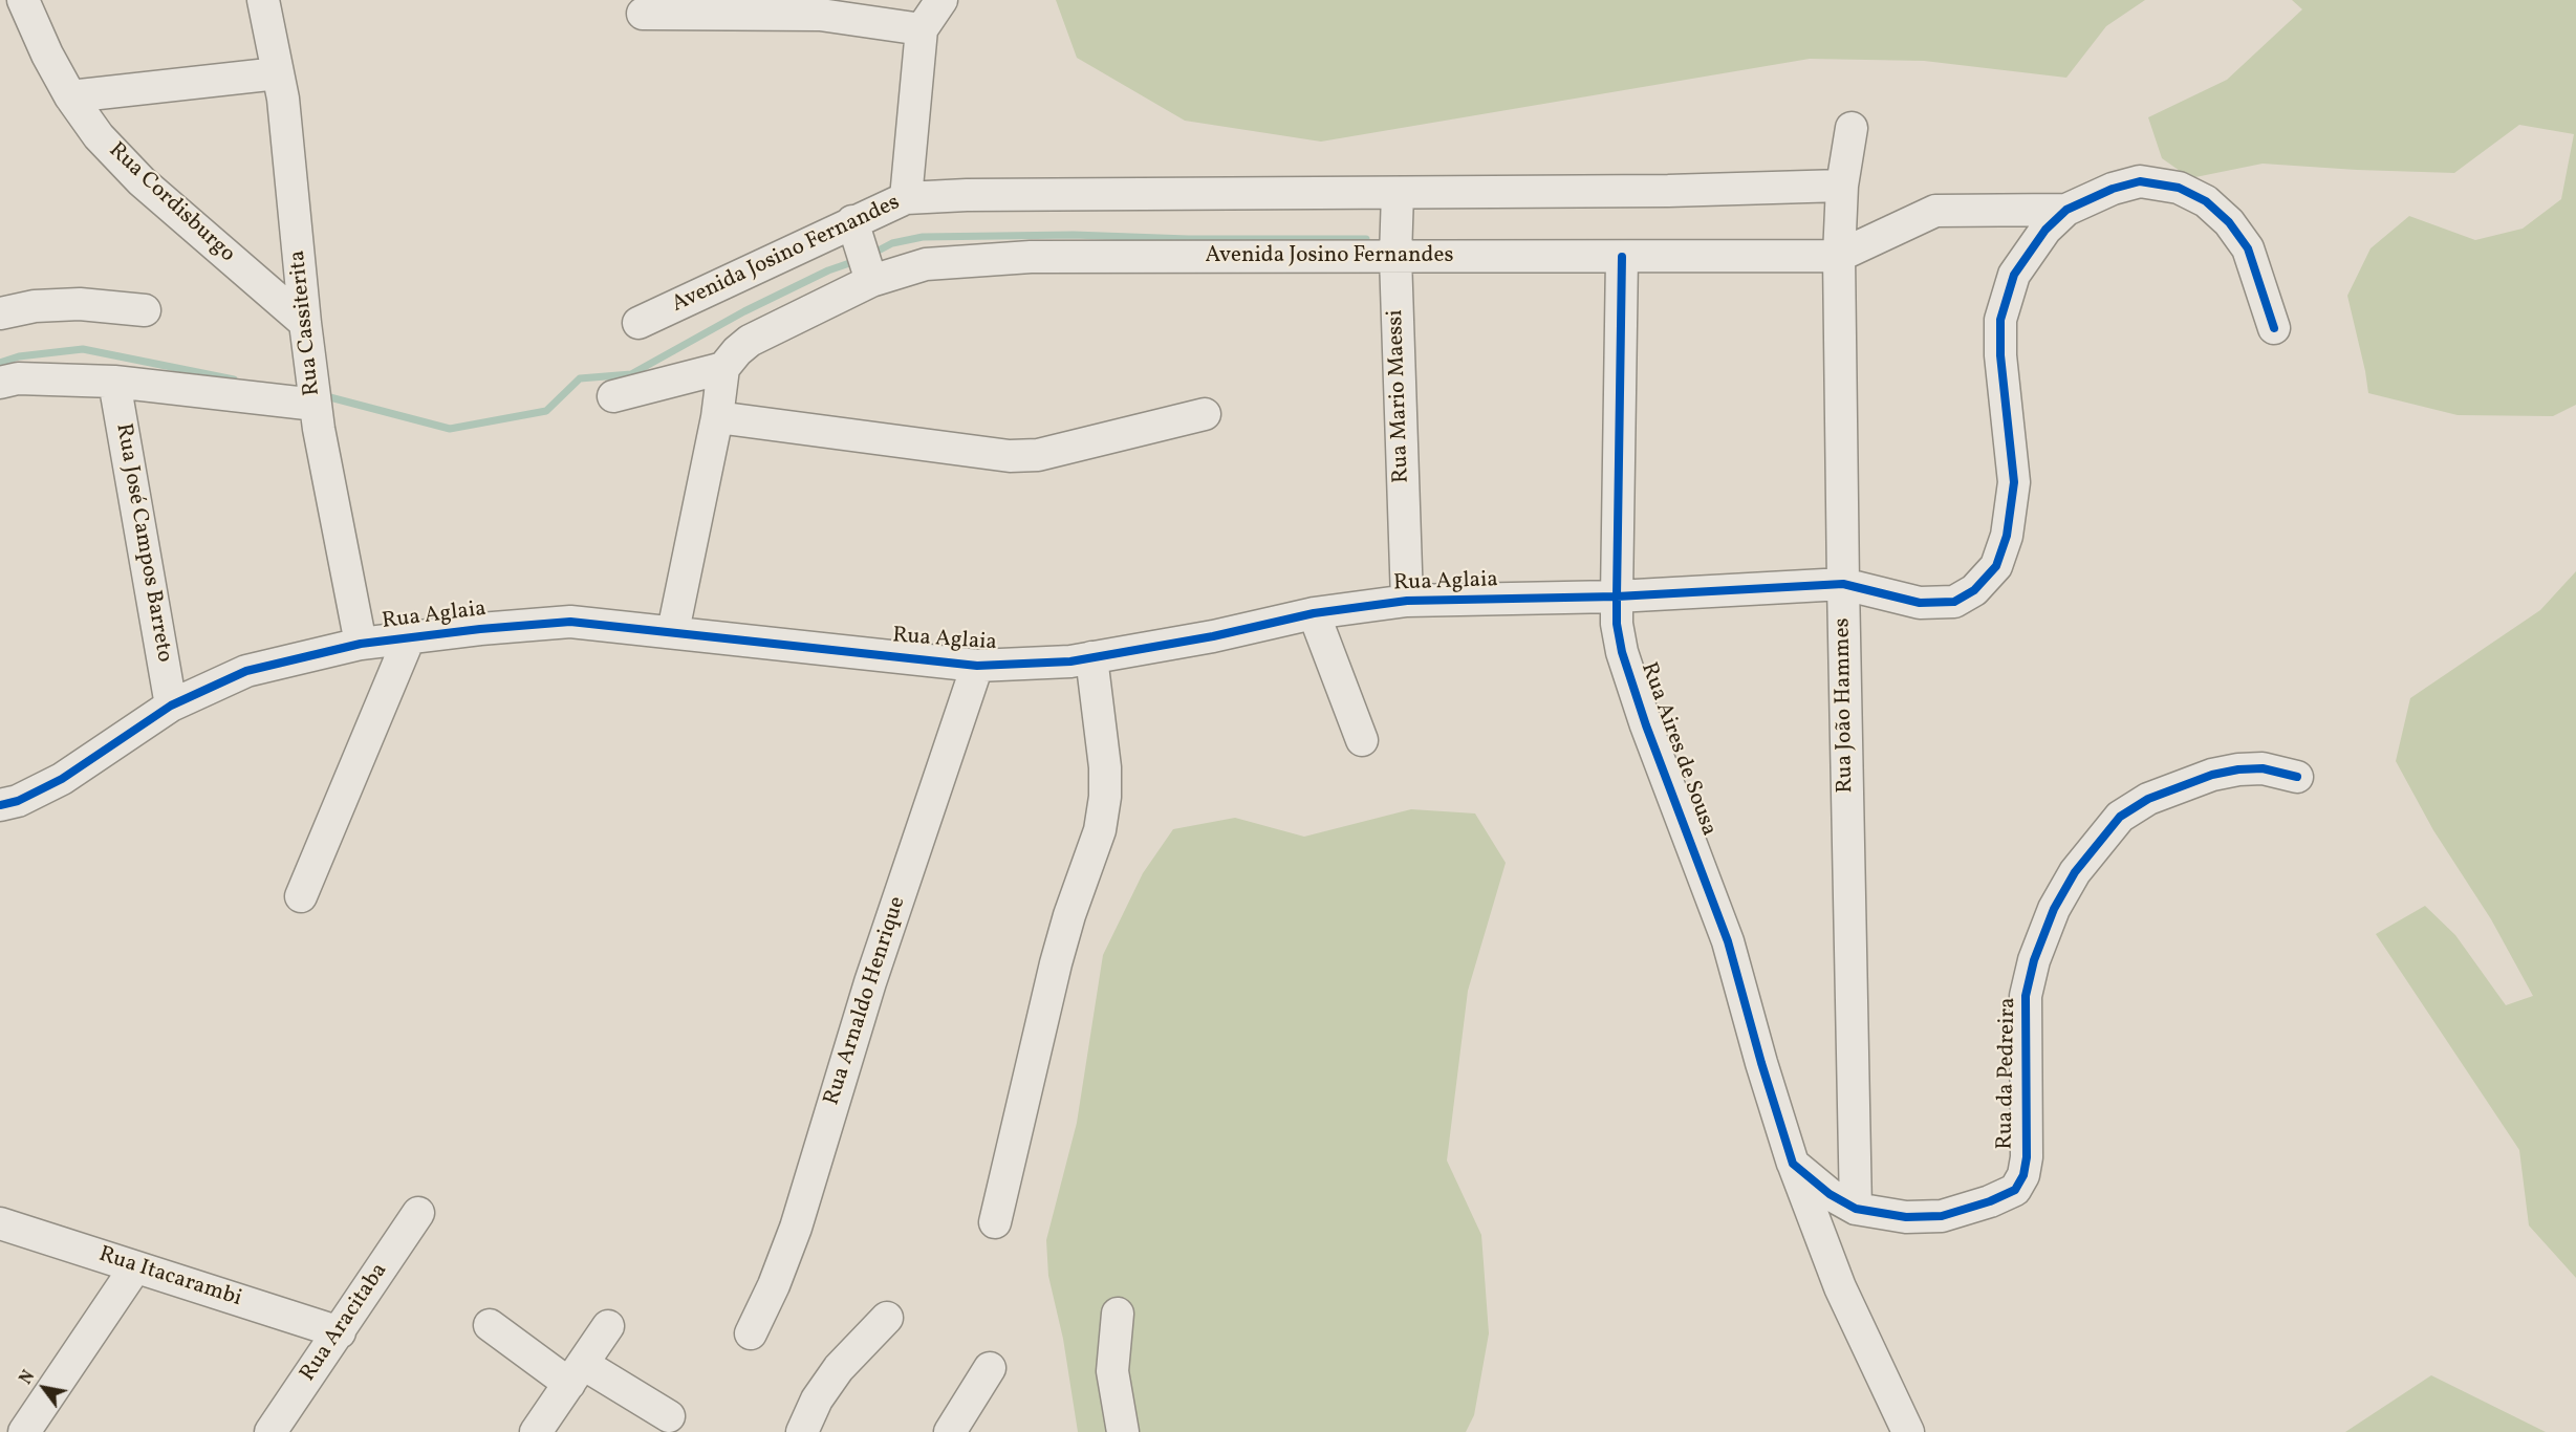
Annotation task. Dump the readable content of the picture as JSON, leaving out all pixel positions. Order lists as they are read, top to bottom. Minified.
{"streets":{"street":["Rua Cordisburgo","Avenida Josino Fernandes","Rua Cassiterita","Rua Mario Maessi","Rua José Campos Barreto","Rua Aglaia","Rua João Hammes","Rua Aires de Sousa","Rua Arnaldo Henrique","Rua da Pedreira","Rua Itacarambi","Rua Aracitaba"]},"crossings":[["Rua Cordisburgo","Rua Cassiterita"],["Avenida Josino Fernandes","Rua Mario Maessi"],["Avenida Josino Fernandes","Rua Aglaia"],["Avenida Josino Fernandes","Rua João Hammes"],["Avenida Josino Fernandes","Rua Aires de Sousa"],["Rua Cassiterita","Rua Aglaia"],["Rua Mario Maessi","Rua Aglaia"],["Rua José Campos Barreto","Rua Aglaia"],["Rua Aglaia","Rua João Hammes"],["Rua Aglaia","Rua Aires de Sousa"],["Rua Aglaia","Rua Arnaldo Henrique"],["Rua João Hammes","Rua da Pedreira"],["Rua Itacarambi","Rua Aracitaba"]],"north":"top left"}
